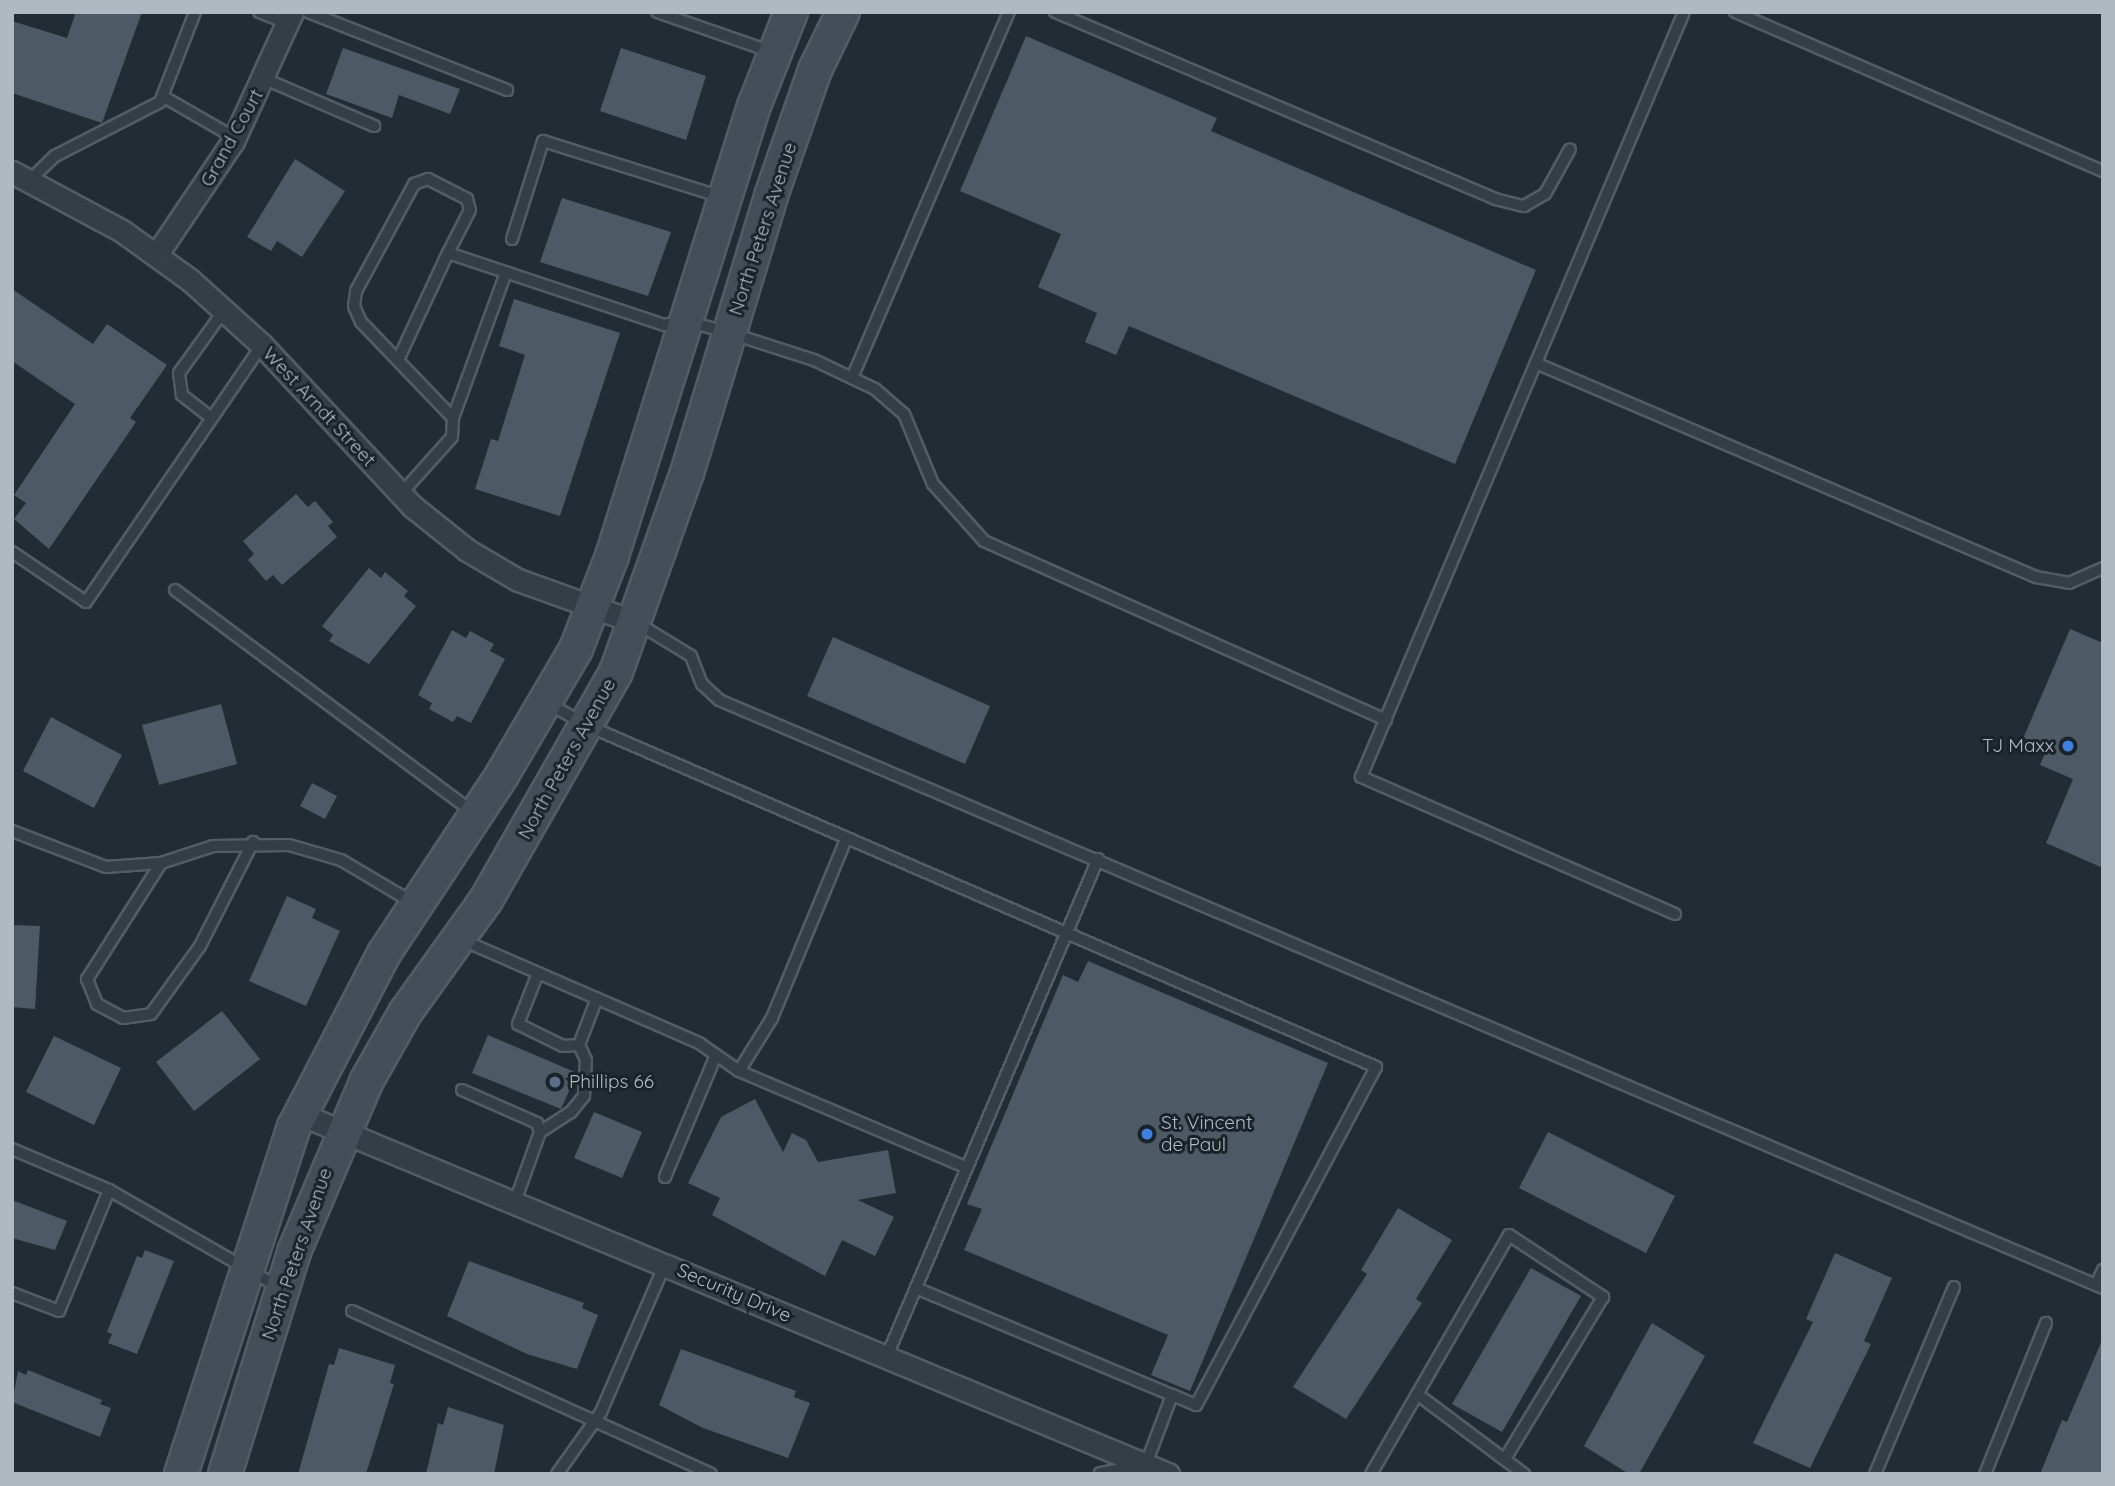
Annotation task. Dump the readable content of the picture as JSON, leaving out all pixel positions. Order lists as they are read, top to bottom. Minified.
{"streets":{"main road":["North Peters Avenue"],"street":["Grand Court","West Arndt Street","Security Drive"]},"crossings":[["Grand Court","West Arndt Street"],["North Peters Avenue","West Arndt Street"],["North Peters Avenue","Security Drive"]],"places":["TJ Maxx","Phillips 66","St. Vincent de Paul"]}
